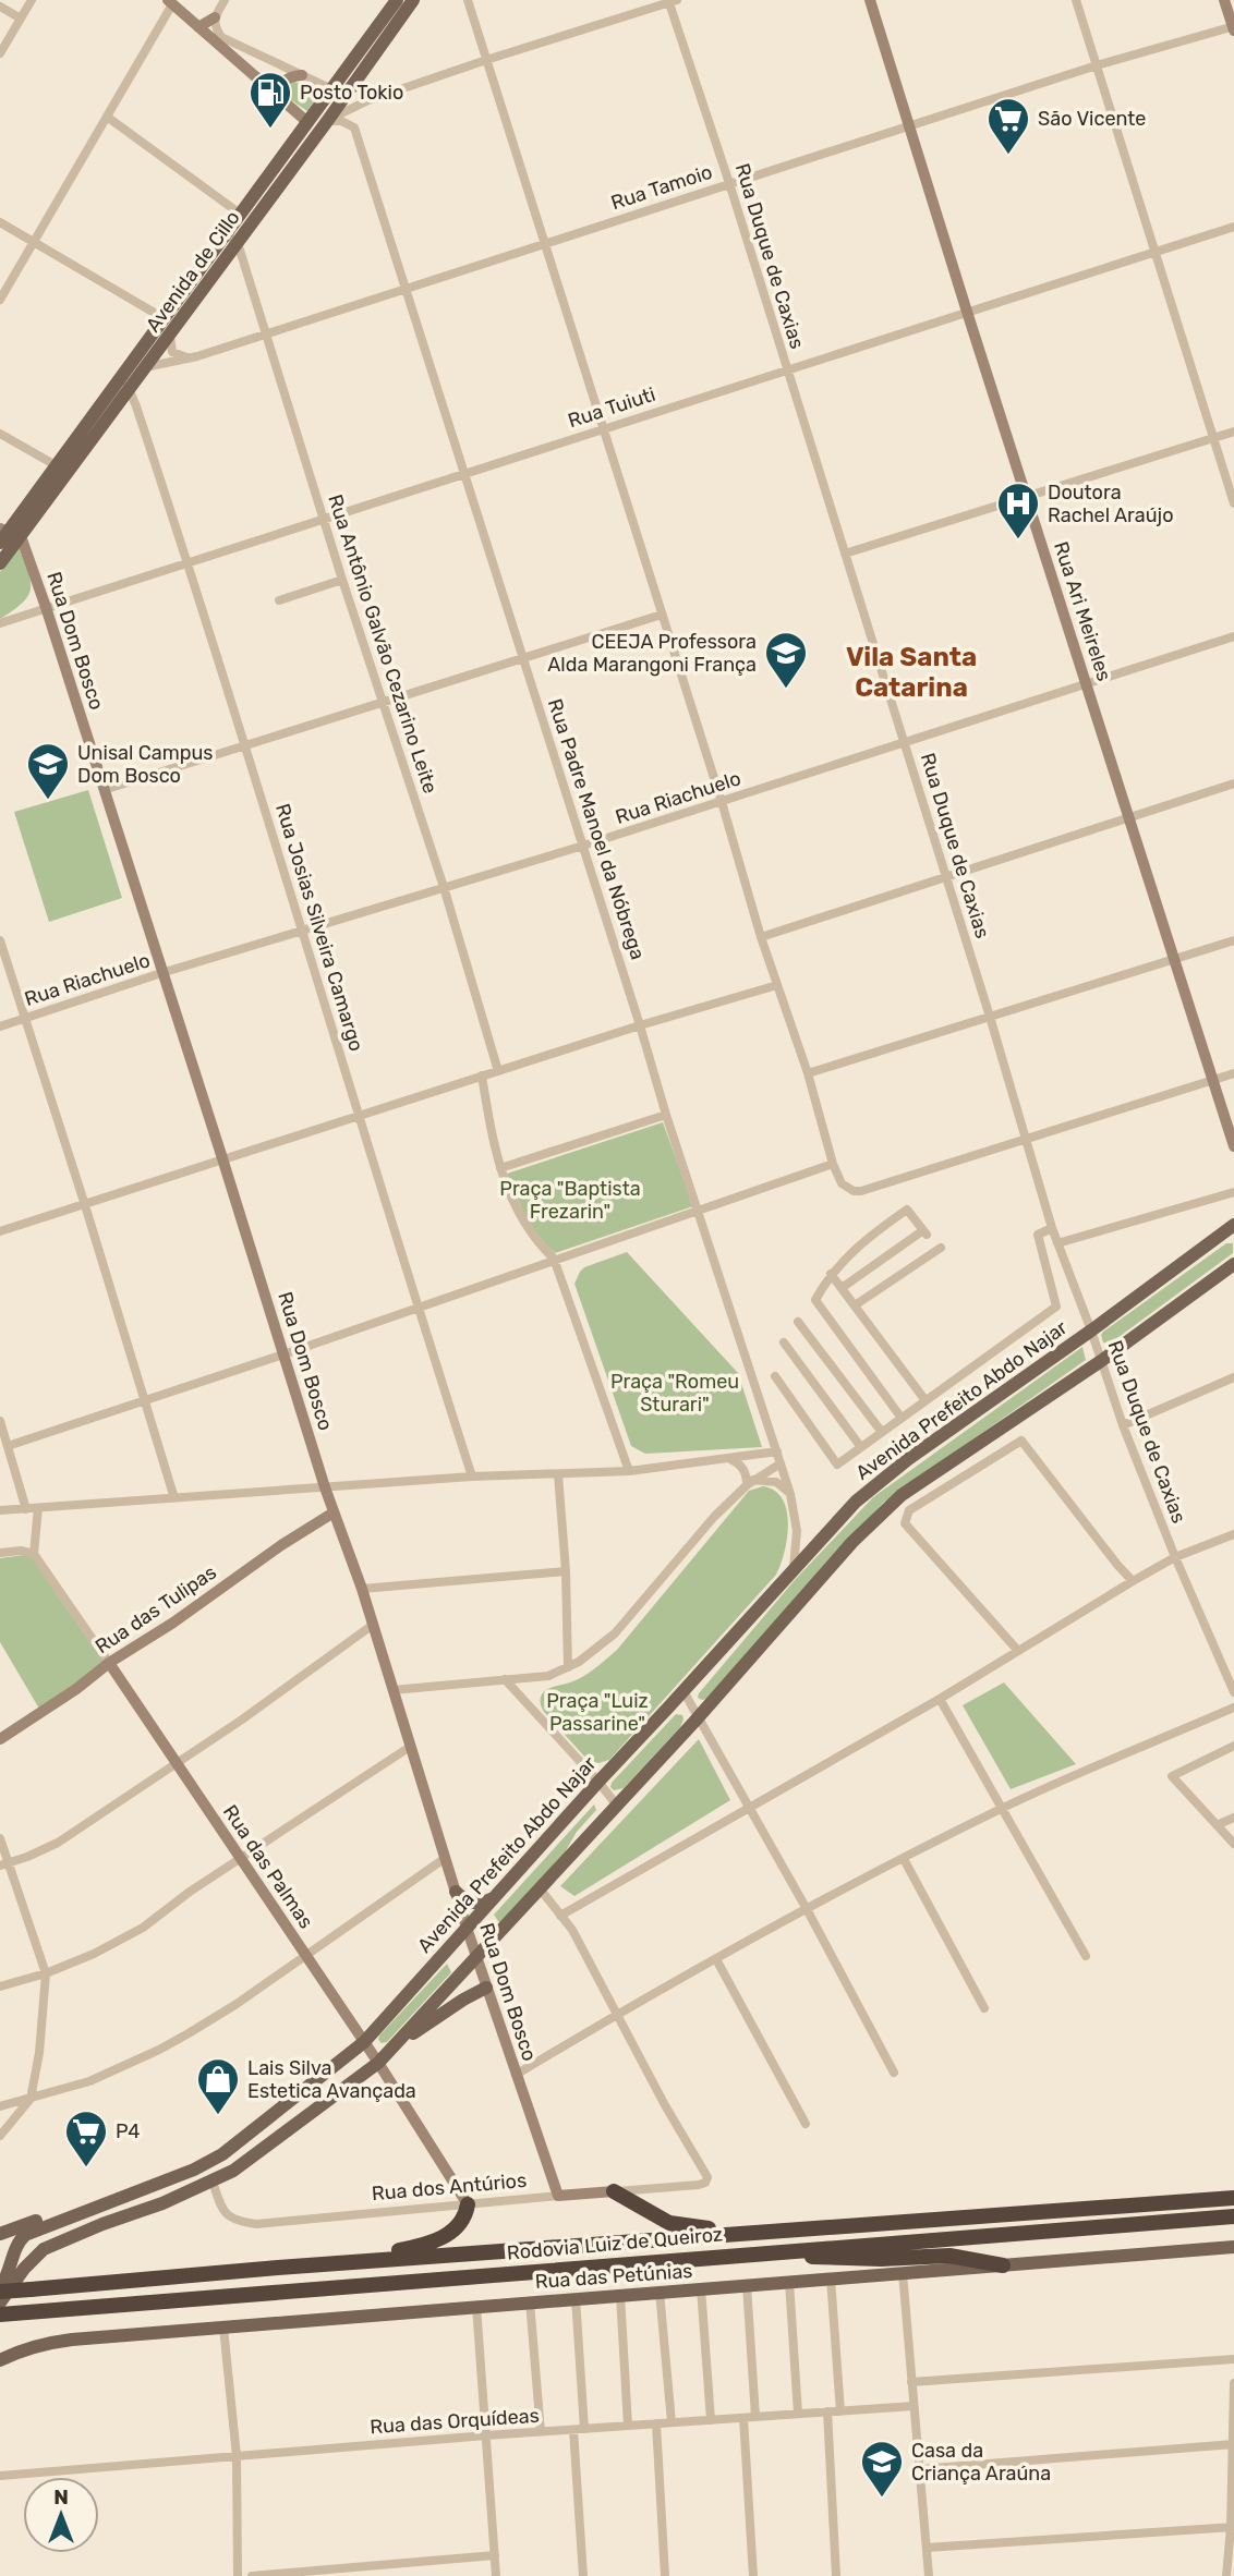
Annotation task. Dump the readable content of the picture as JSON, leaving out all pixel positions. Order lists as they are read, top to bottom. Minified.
{"streets":{"highway":["Rodovia Luiz de Queiroz"],"main road":["Avenida de Cillo","Rua Ari Meireles","Rua Dom Bosco","Avenida Prefeito Abdo Najar","Rua das Tulipas","Rua das Palmas","Rua dos Antúrios","Rua das Petúnias"],"street":["Rua Tamoio","Rua Duque de Caxias","Rua Tuiuti","Rua Antônio Galvão Cezarino Leite","Rua Riachuelo","Rua Padre Manoel da Nóbrega","Rua Josias Silveira Camargo","Rua das Orquídeas"]},"crossings":[["Rua Tamoio","Rua Duque de Caxias"],["Rua Tamoio","Avenida de Cillo"],["Rua Tamoio","Rua Ari Meireles"],["Rua Tamoio","Rua Antônio Galvão Cezarino Leite"],["Rua Tamoio","Rua Padre Manoel da Nóbrega"],["Rua Tamoio","Rua Josias Silveira Camargo"],["Rua Duque de Caxias","Rua Tuiuti"],["Rua Duque de Caxias","Rua Riachuelo"],["Rua Duque de Caxias","Avenida Prefeito Abdo Najar"],["Avenida de Cillo","Rua Dom Bosco"],["Avenida de Cillo","Rua Antônio Galvão Cezarino Leite"],["Avenida de Cillo","Rua Padre Manoel da Nóbrega"],["Avenida de Cillo","Rua Josias Silveira Camargo"],["Rua Tuiuti","Rua Ari Meireles"],["Rua Tuiuti","Rua Dom Bosco"],["Rua Tuiuti","Rua Antônio Galvão Cezarino Leite"],["Rua Tuiuti","Rua Padre Manoel da Nóbrega"],["Rua Tuiuti","Rua Josias Silveira Camargo"],["Rua Ari Meireles","Rua Riachuelo"],["Rua Dom Bosco","Rua Riachuelo"],["Rua Dom Bosco","Avenida Prefeito Abdo Najar"],["Rua Dom Bosco","Rua das Tulipas"],["Rua Dom Bosco","Rua dos Antúrios"],["Rua Antônio Galvão Cezarino Leite","Rua Riachuelo"],["Rua Riachuelo","Rua Padre Manoel da Nóbrega"],["Rua Riachuelo","Rua Josias Silveira Camargo"],["Rua Padre Manoel da Nóbrega","Avenida Prefeito Abdo Najar"],["Avenida Prefeito Abdo Najar","Rua das Palmas"],["Avenida Prefeito Abdo Najar","Rodovia Luiz de Queiroz"],["Rua das Tulipas","Rua das Palmas"],["Rua das Palmas","Rua dos Antúrios"]],"districts":["Vila Santa Catarina"],"parks":["Praça \"Baptista Frezarin\"","Praça \"Romeu Sturari\"","Praça \"Luiz Passarine\""],"places":{"fuel station":["Posto Tokio"],"supermarket":["São Vicente","P4"],"hospital":["Doutora Rachel Araújo"],"school or university":["CEEJA Professora Alda Marangoni França","Unisal Campus Dom Bosco","Casa da Criança Araúna"],"shop":["Lais Silva Estetica Avançada"]},"north":"top"}
